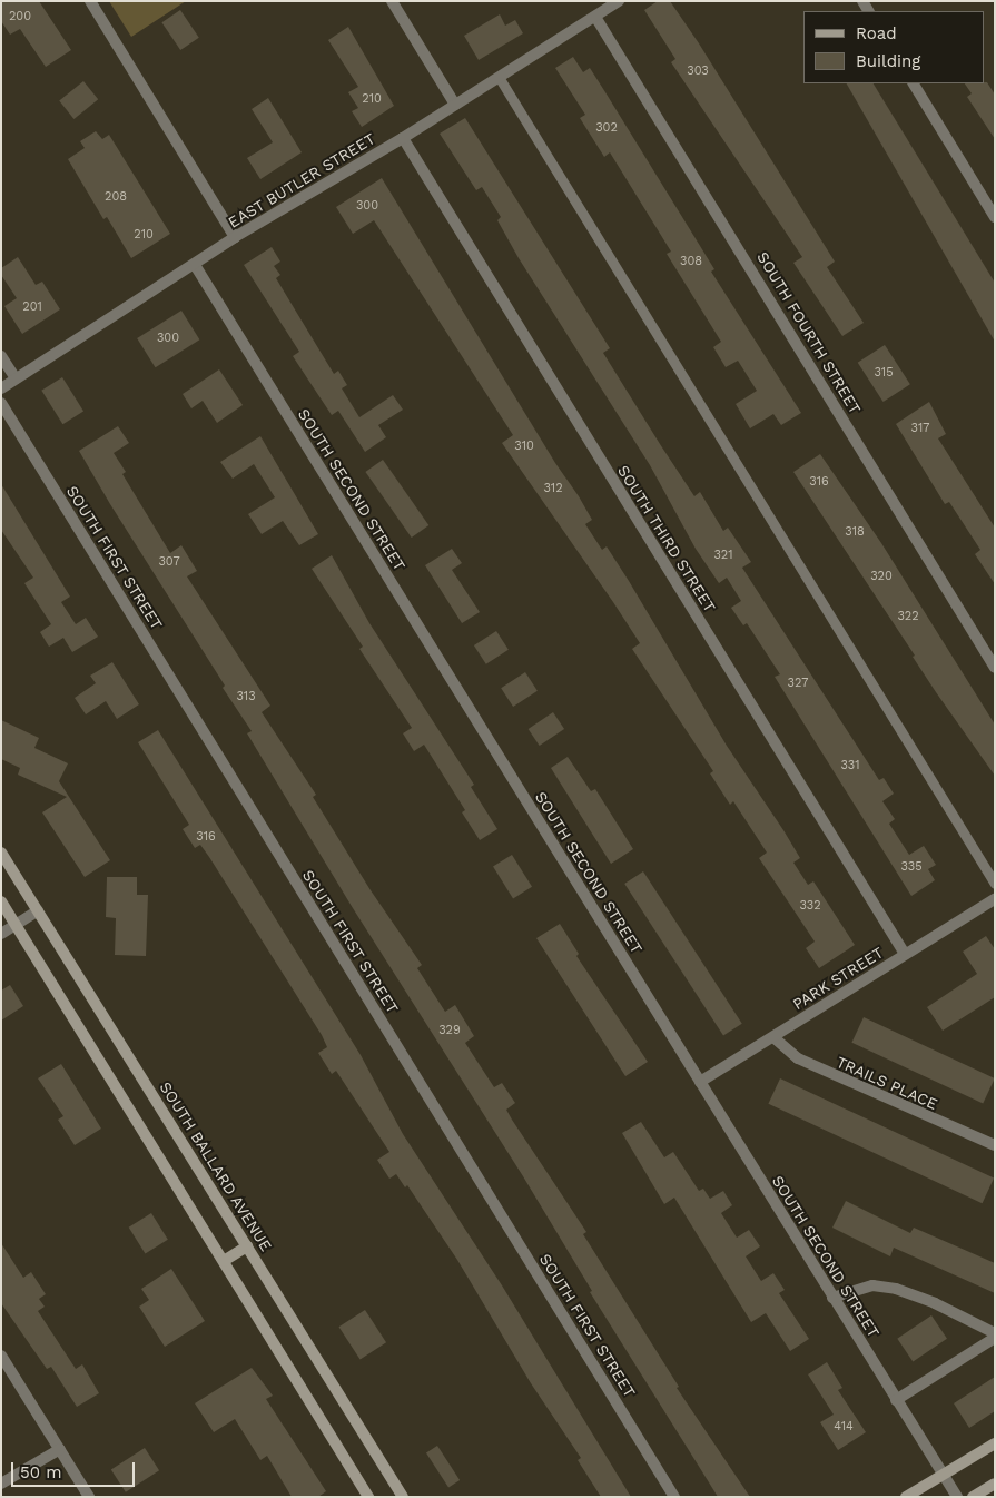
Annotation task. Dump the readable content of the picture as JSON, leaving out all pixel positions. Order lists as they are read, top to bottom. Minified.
{"streets":{"main road":["SOUTH BALLARD AVENUE"],"street":["EAST BUTLER STREET","SOUTH FOURTH STREET","SOUTH SECOND STREET","SOUTH THIRD STREET","SOUTH FIRST STREET","PARK STREET","TRAILS PLACE"]},"crossings":[["EAST BUTLER STREET","SOUTH FOURTH STREET"],["EAST BUTLER STREET","SOUTH SECOND STREET"],["EAST BUTLER STREET","SOUTH THIRD STREET"],["SOUTH SECOND STREET","PARK STREET"],["SOUTH THIRD STREET","PARK STREET"],["PARK STREET","TRAILS PLACE"]],"house_numbers":["200","303","210","302","208","300","210","308","201","300","315","317","310","316","312","318","321","307","320","322","327","313","331","316","335","332","329","414"],"legend":["Road","Building"],"scale_bar":"50 m"}
